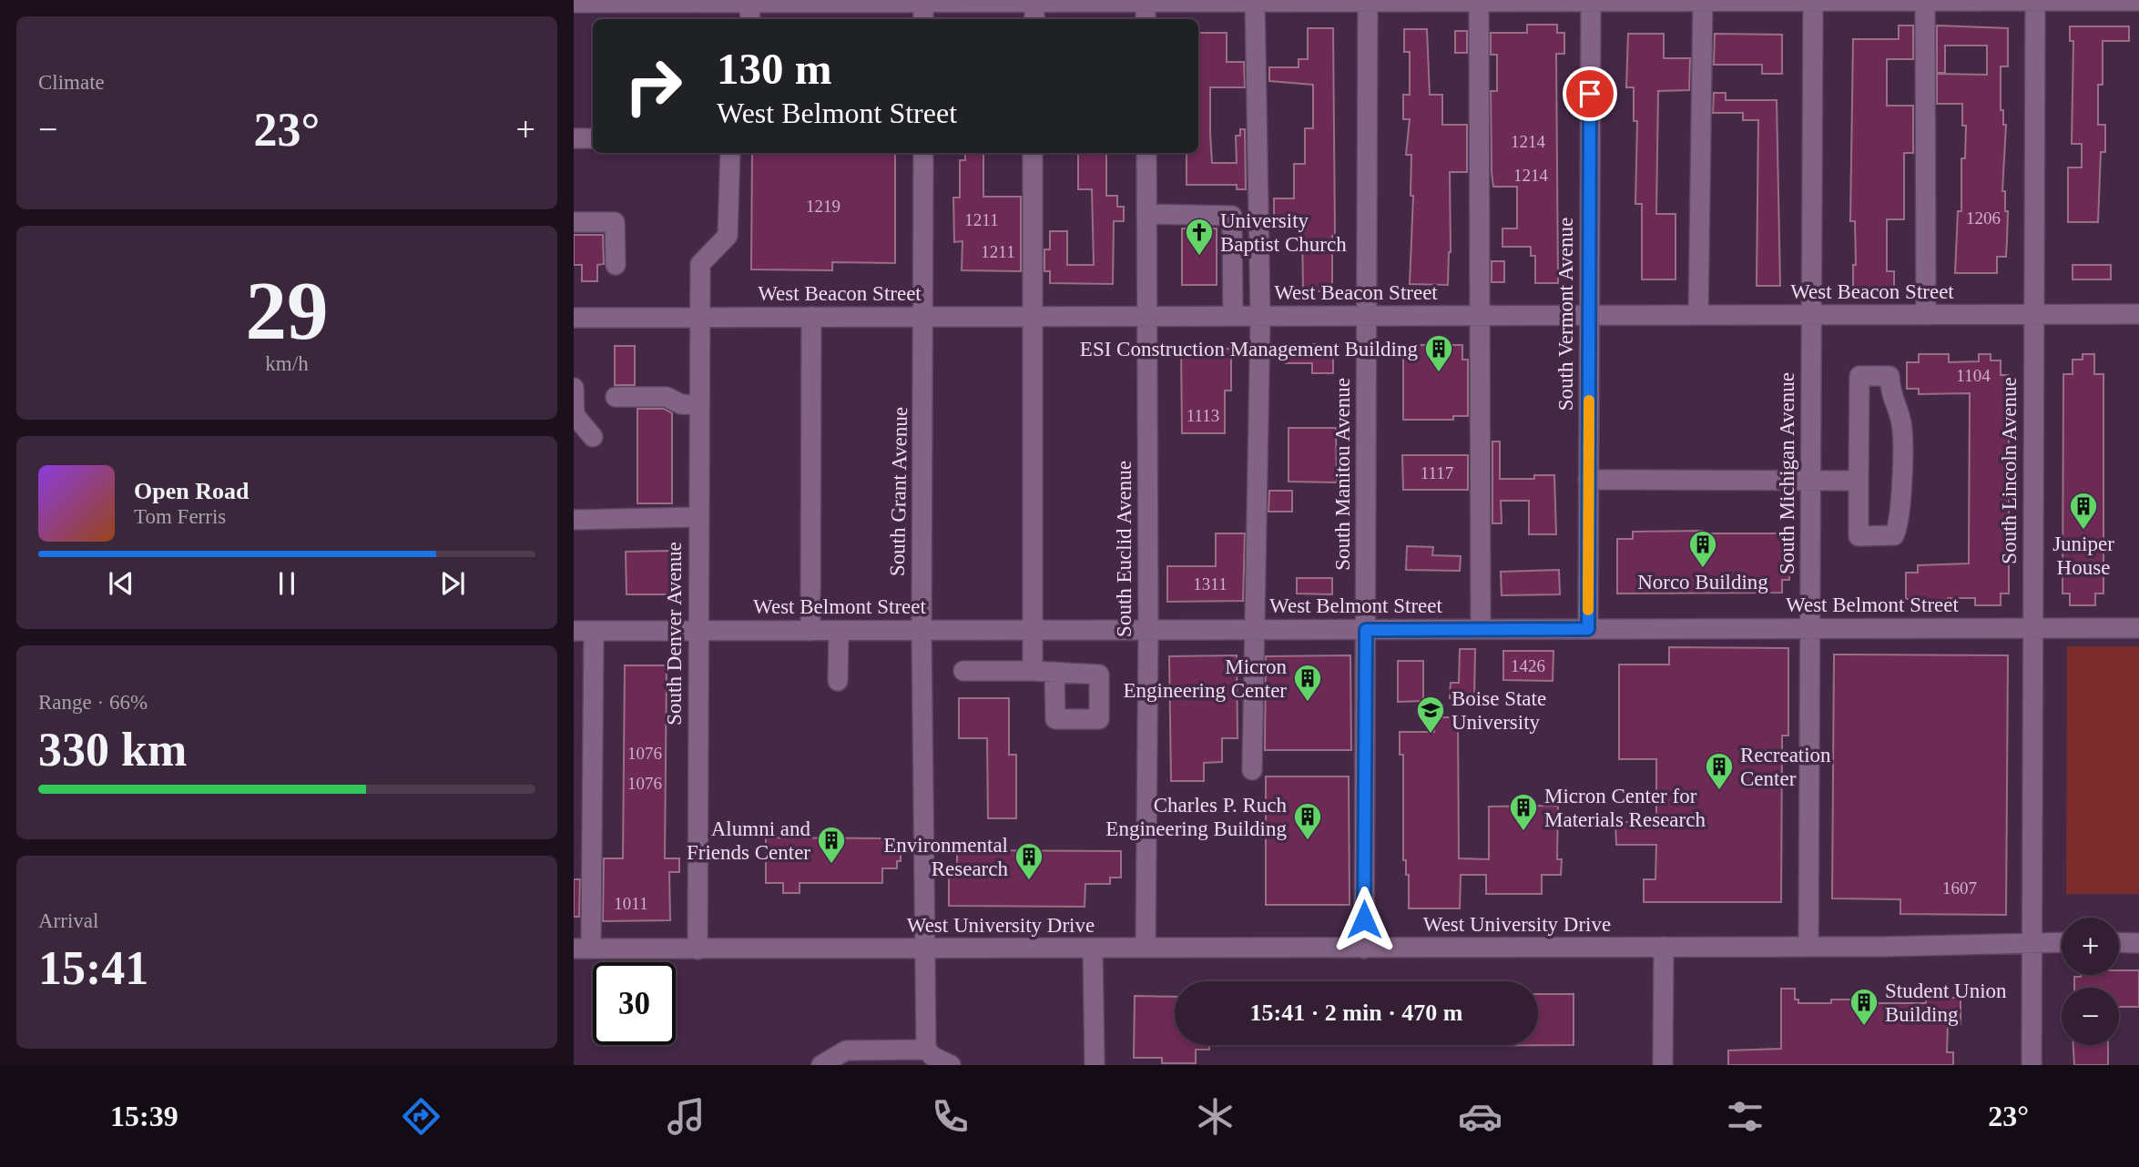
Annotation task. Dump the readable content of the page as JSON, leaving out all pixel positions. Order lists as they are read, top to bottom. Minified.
{"streets":{"street":["West Beacon Street","South Vermont Avenue","South Lincoln Avenue","South Michigan Avenue","South Manitou Avenue","South Grant Avenue","South Euclid Avenue","West Belmont Street","South Denver Avenue","West University Drive"]},"crossings":[["West Beacon Street","South Vermont Avenue"],["West Beacon Street","South Lincoln Avenue"],["West Beacon Street","South Michigan Avenue"],["West Beacon Street","South Manitou Avenue"],["West Beacon Street","South Grant Avenue"],["West Beacon Street","South Euclid Avenue"],["West Beacon Street","South Denver Avenue"],["South Vermont Avenue","West Belmont Street"],["South Lincoln Avenue","West Belmont Street"],["South Lincoln Avenue","West University Drive"],["South Michigan Avenue","West Belmont Street"],["South Michigan Avenue","West University Drive"],["South Manitou Avenue","West Belmont Street"],["South Manitou Avenue","West University Drive"],["South Grant Avenue","West Belmont Street"],["South Grant Avenue","West University Drive"],["South Euclid Avenue","West Belmont Street"],["South Euclid Avenue","West University Drive"],["West Belmont Street","South Denver Avenue"],["South Denver Avenue","West University Drive"]],"places":{"church":["University Baptist Church"],"building":["ESI Construction Management Building","Juniper House","Norco Building","Micron Engineering Center","Recreation Center","Micron Center for Materials Research","Charles P. Ruch Engineering Building","Alumni and Friends Center","Environmental Research","Student Union Building"],"school or university":["Boise State University"]},"house_numbers":["1214","1214","1219","1206","1211","1211","1104","1113","1117","1311","1426","1076","1076","1607","1011"],"page":{"tile":["Climate",["29","km/h"],["Range · 66%","330 km"],["Arrival","15:41"]],"turn":["130 m","West Belmont Street"],"heat":["−","23°","+"],"song":["Open Road","Tom Ferris"],"map_buttons":["+","−"],"limit":"30","trip":"15:41 · 2 min · 470 m","tabs":["15:39","23°"]}}
